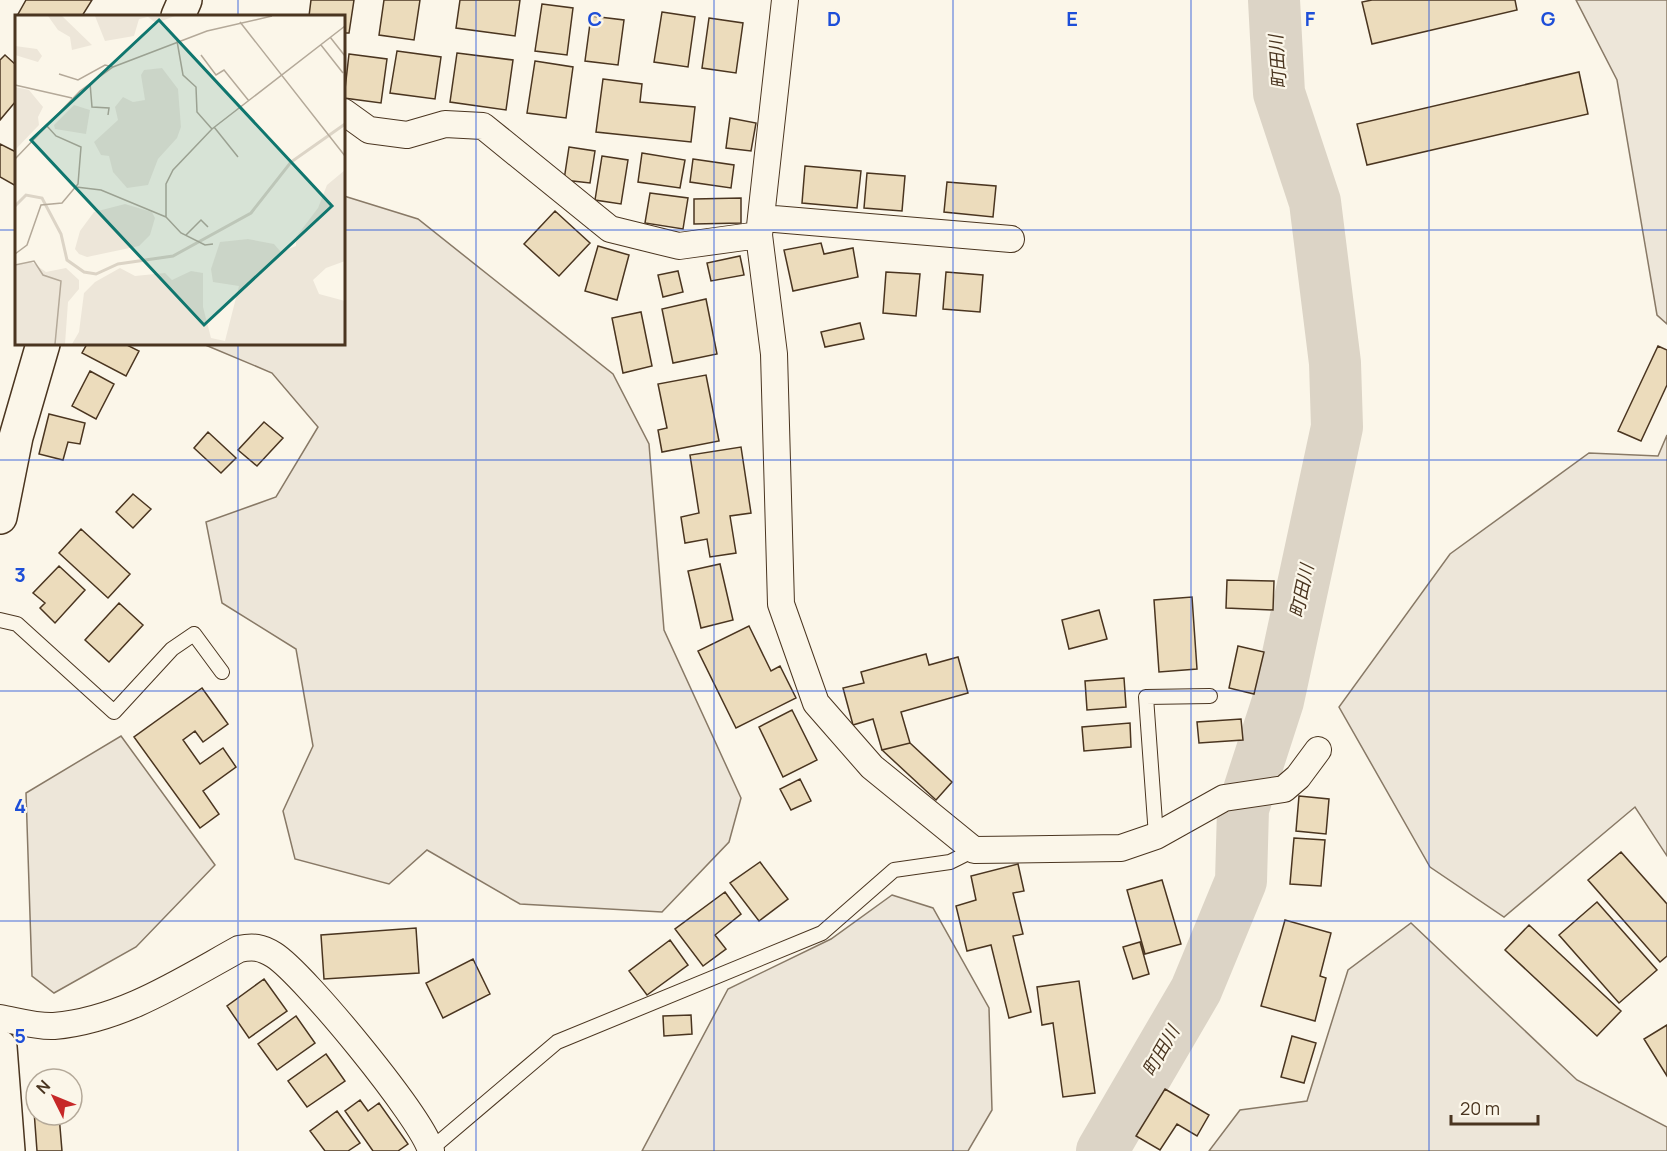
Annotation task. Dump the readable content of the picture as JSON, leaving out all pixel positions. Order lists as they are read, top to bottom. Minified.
{"water":["町田川"],"scale_bar":"20 m","north":"top left","grid":{"columns":["C","D","E","F","G"],"rows":["3","4","5"]}}
